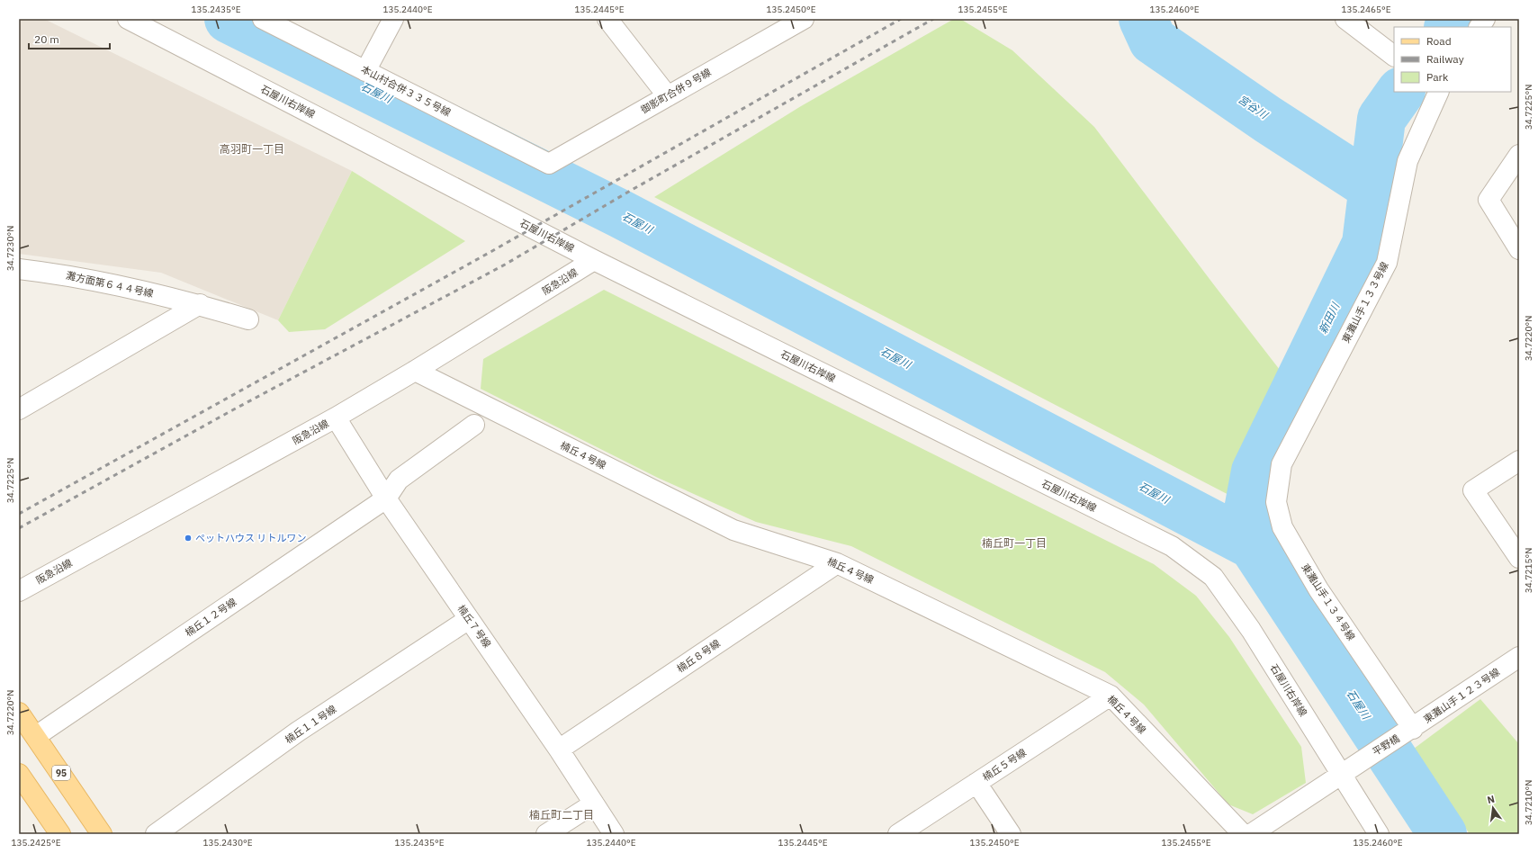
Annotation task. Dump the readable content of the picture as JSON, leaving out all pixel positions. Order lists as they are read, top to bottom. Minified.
{"streets":{"main road":["95"],"street":["本山村合併３３５号線","御影町合併９号線","石屋川右岸線","阪急沿線","灘方面第６４４号線","東灘山手１３３号線","楠丘４号線","東灘山手１３４号線","楠丘１２号線","楠丘７号線","楠丘８号線","東灘山手１２３号線","楠丘１１号線","平野橋","楠丘５号線"]},"crossings":[["本山村合併３３５号線","御影町合併９号線"],["石屋川右岸線","阪急沿線"],["石屋川右岸線","平野橋"],["阪急沿線","楠丘４号線"],["阪急沿線","楠丘７号線"],["東灘山手１３３号線","東灘山手１３４号線"],["楠丘４号線","楠丘８号線"],["楠丘４号線","楠丘５号線"],["東灘山手１３４号線","東灘山手１２３号線"],["東灘山手１３４号線","平野橋"],["楠丘１２号線","楠丘７号線"],["楠丘１２号線","95"],["楠丘７号線","楠丘８号線"],["楠丘７号線","楠丘１１号線"],["東灘山手１２３号線","平野橋"]],"districts":["高羽町一丁目","楠丘町一丁目","楠丘町二丁目"],"water":["石屋川","宮谷川","新田川"],"places":["ペットハウス リトルワン"],"legend":["Road","Railway","Park"],"scale_bar":"20 m","north":"top","coordinates":["135.2435°E","135.2440°E","135.2445°E","135.2450°E","135.2455°E","135.2460°E","135.2465°E","34.7225°N","34.7230°N","34.7220°N","34.7215°N","34.7210°N","135.2425°E","135.2430°E"]}
